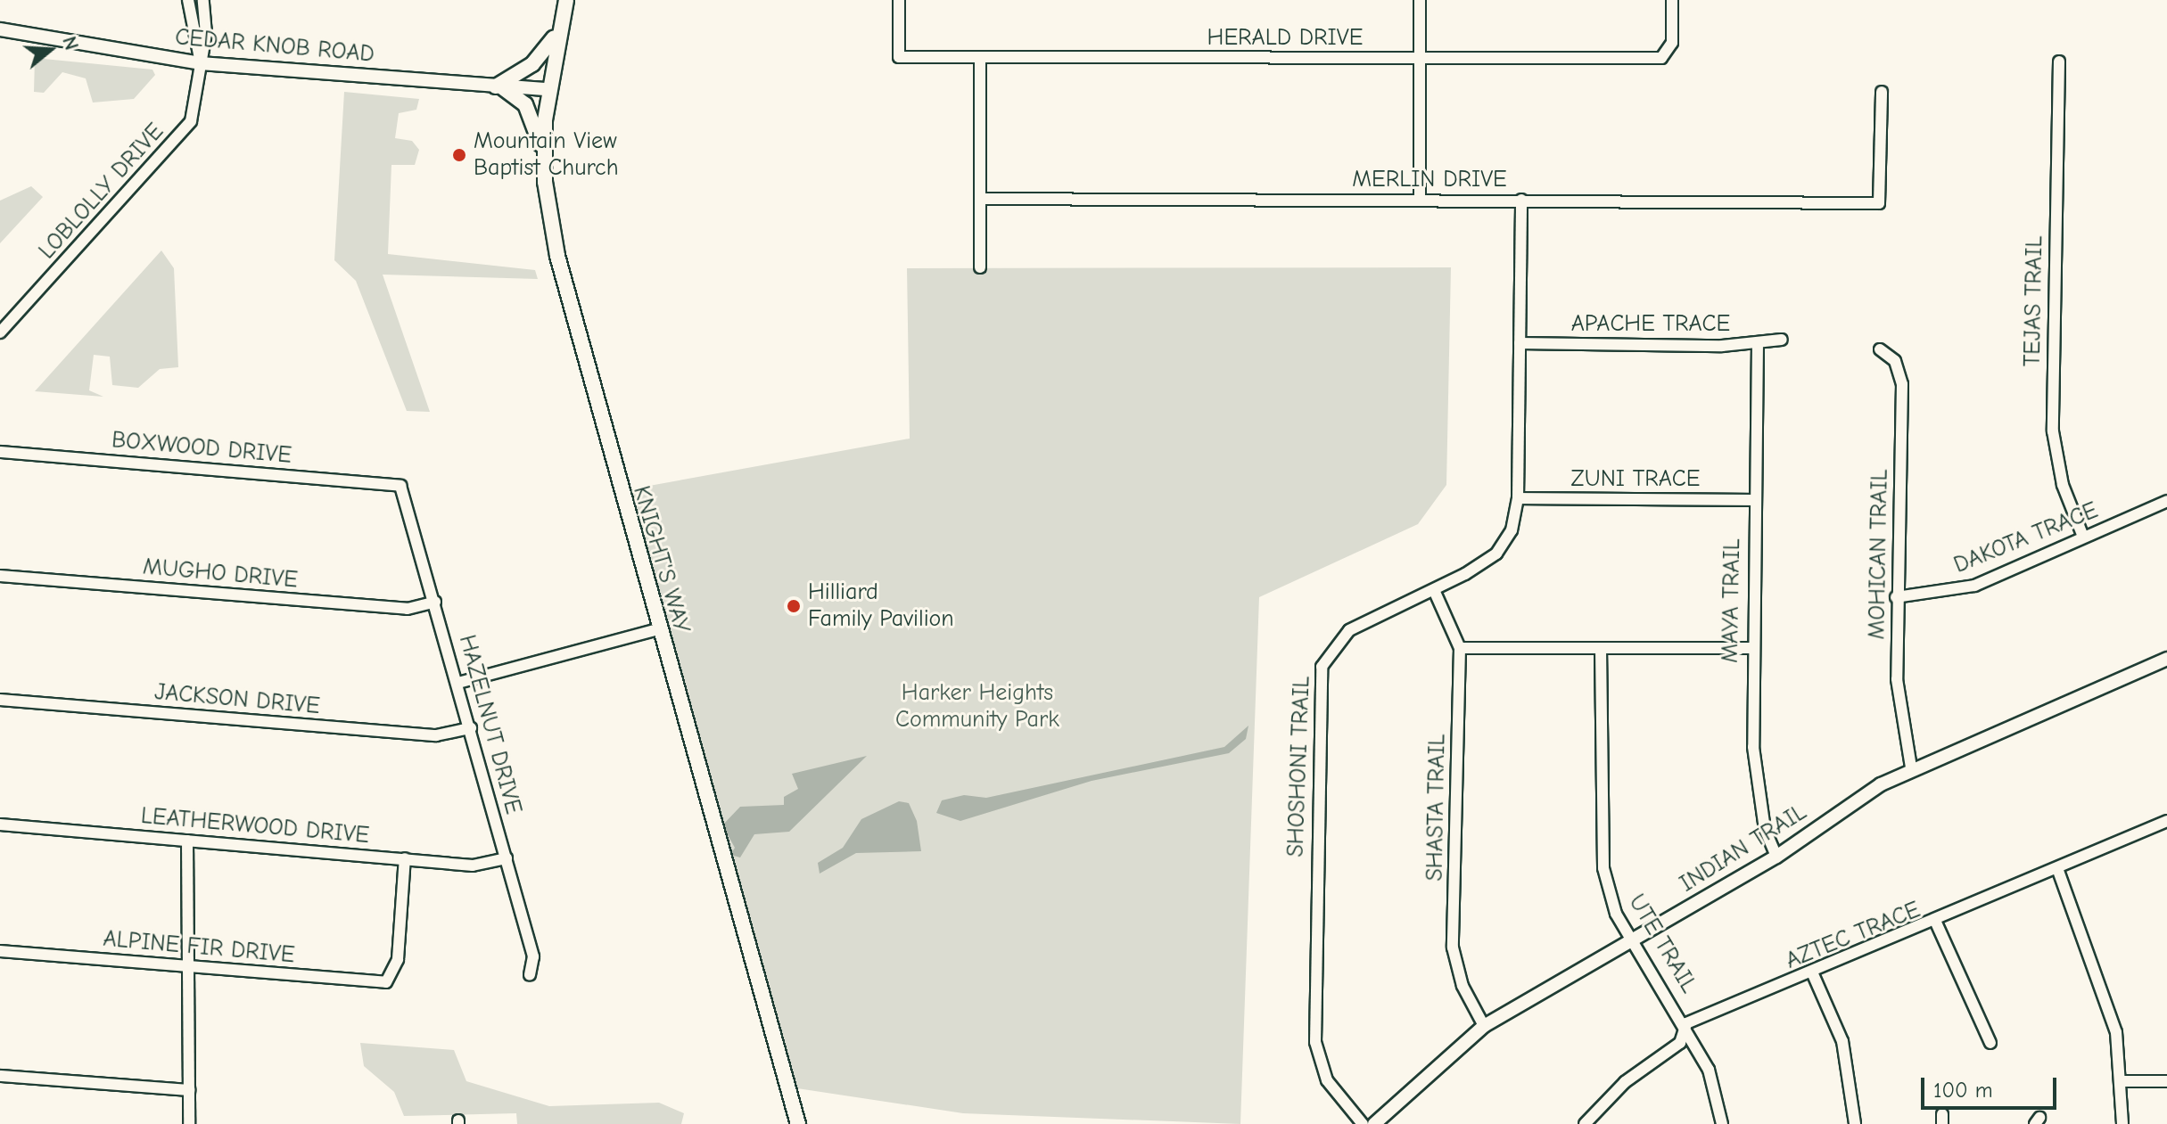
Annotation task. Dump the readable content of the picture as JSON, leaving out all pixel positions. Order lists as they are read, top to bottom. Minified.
{"streets":{"main road":["KNIGHT'S WAY"],"street":["HERALD DRIVE","CEDAR KNOB ROAD","MERLIN DRIVE","LOBLOLLY DRIVE","TEJAS TRAIL","APACHE TRACE","BOXWOOD DRIVE","ZUNI TRACE","DAKOTA TRACE","MOHICAN TRAIL","MUGHO DRIVE","MAYA TRAIL","JACKSON DRIVE","HAZELNUT DRIVE","SHOSHONI TRAIL","SHASTA TRAIL","LEATHERWOOD DRIVE","INDIAN TRAIL","AZTEC TRACE","UTE TRAIL","ALPINE FIR DRIVE"]},"crossings":[["CEDAR KNOB ROAD","LOBLOLLY DRIVE"],["CEDAR KNOB ROAD","KNIGHT'S WAY"],["MERLIN DRIVE","SHOSHONI TRAIL"],["TEJAS TRAIL","DAKOTA TRACE"],["APACHE TRACE","MAYA TRAIL"],["APACHE TRACE","SHOSHONI TRAIL"],["BOXWOOD DRIVE","HAZELNUT DRIVE"],["ZUNI TRACE","MAYA TRAIL"],["ZUNI TRACE","SHOSHONI TRAIL"],["DAKOTA TRACE","MOHICAN TRAIL"],["MOHICAN TRAIL","INDIAN TRAIL"],["MUGHO DRIVE","HAZELNUT DRIVE"],["MAYA TRAIL","INDIAN TRAIL"],["JACKSON DRIVE","HAZELNUT DRIVE"],["HAZELNUT DRIVE","LEATHERWOOD DRIVE"],["SHOSHONI TRAIL","SHASTA TRAIL"],["SHASTA TRAIL","INDIAN TRAIL"],["LEATHERWOOD DRIVE","ALPINE FIR DRIVE"],["INDIAN TRAIL","UTE TRAIL"],["AZTEC TRACE","UTE TRAIL"]],"parks":["Harker Heights Community Park"],"places":["Mountain View Baptist Church","Hilliard Family Pavilion"],"scale_bar":"100 m","north":"right"}
